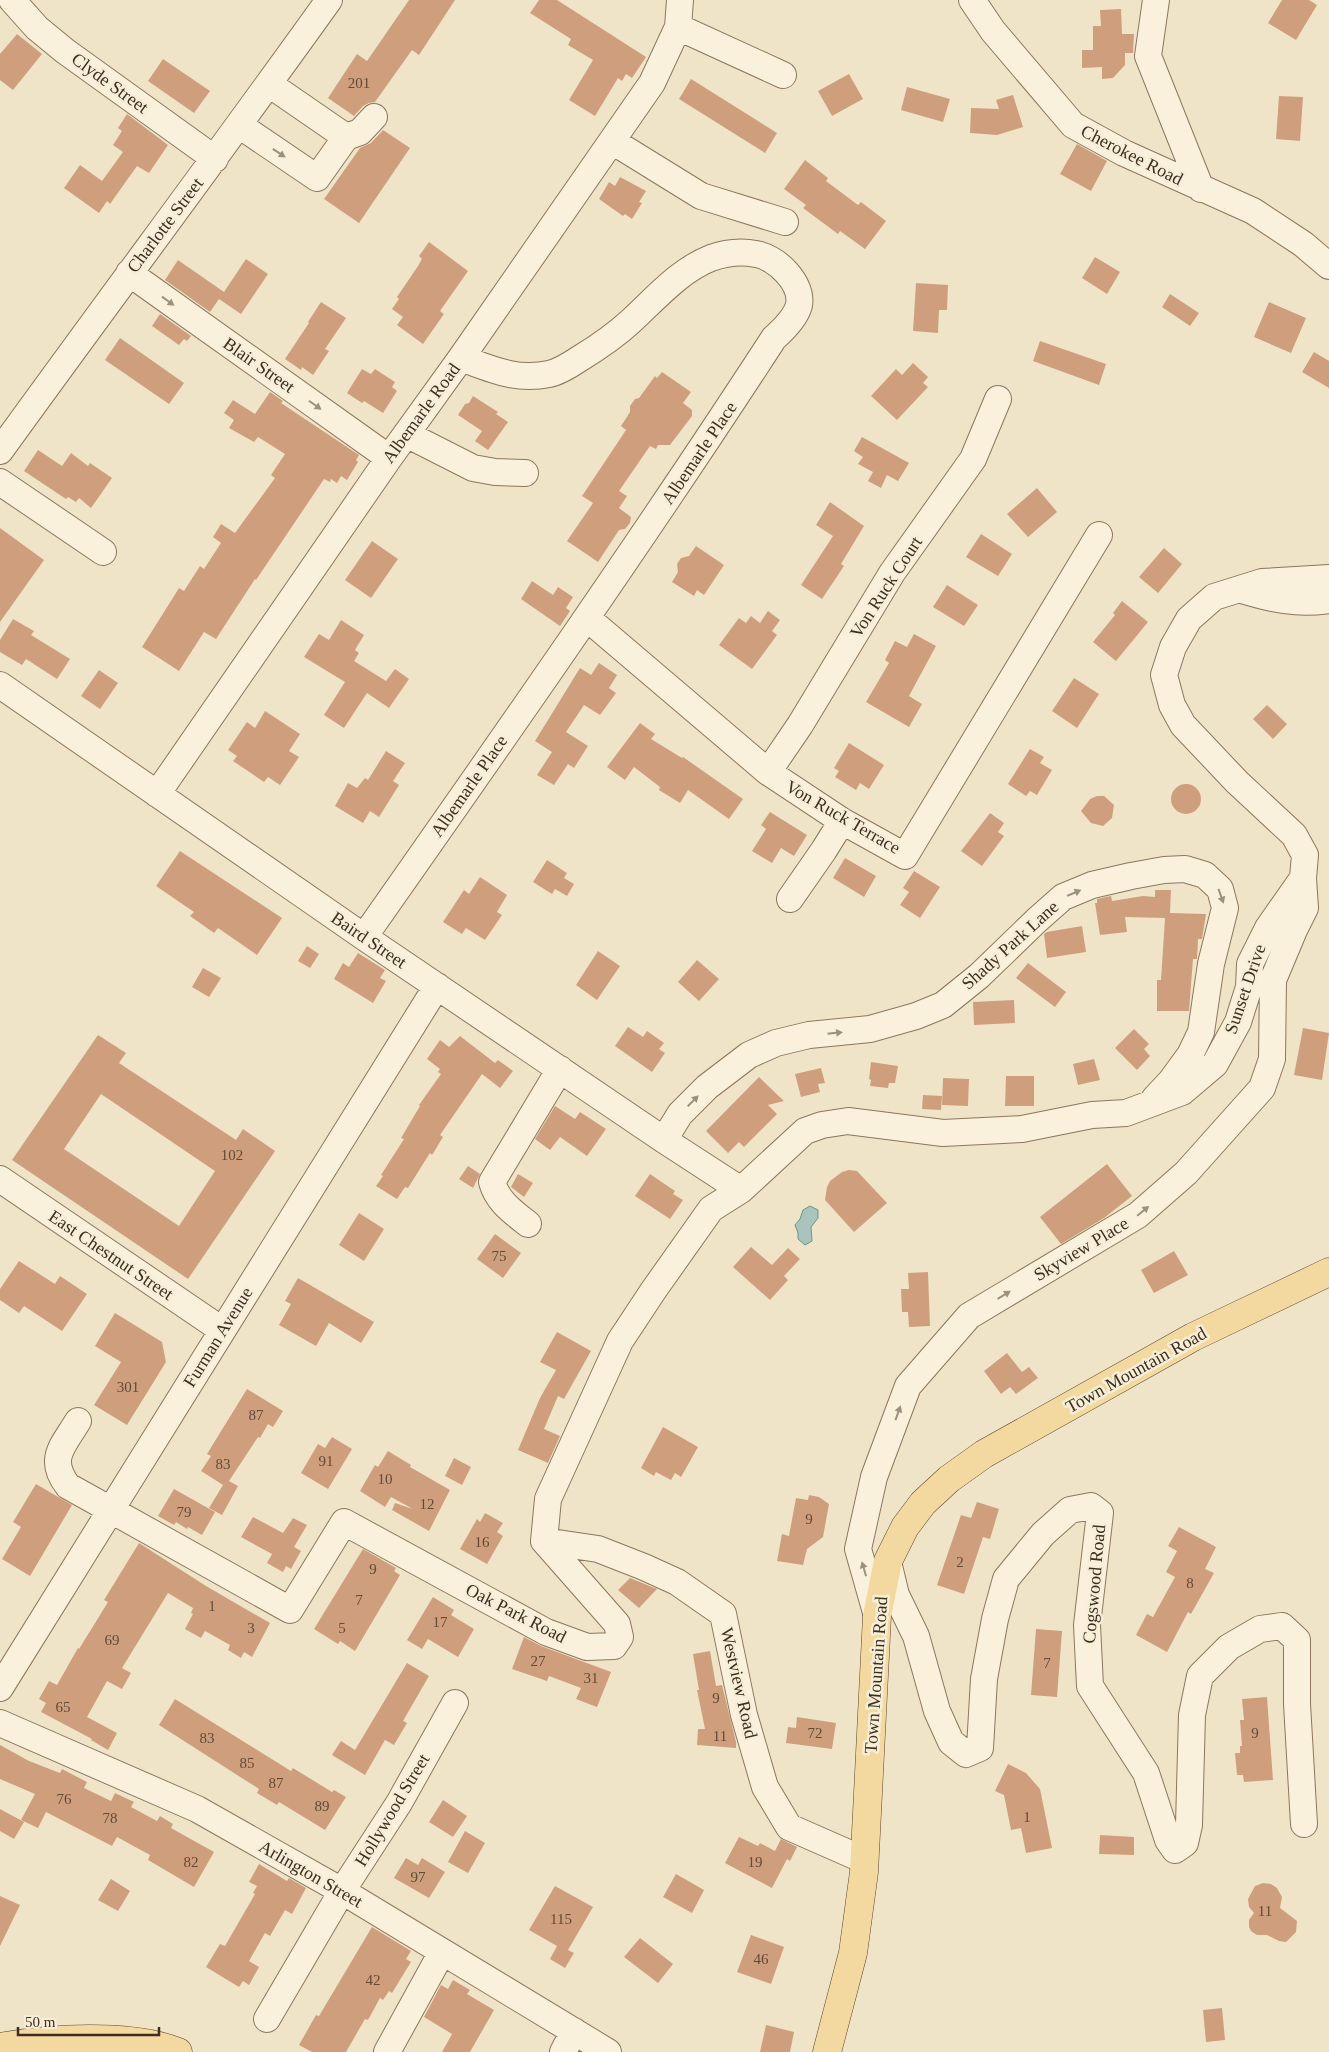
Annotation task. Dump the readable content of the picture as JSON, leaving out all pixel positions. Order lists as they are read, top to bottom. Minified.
{"streets":{"main road":["Town Mountain Road"],"street":["Clyde Street","Cherokee Road","Charlotte Street","Blair Street","Albemarle Road","Albemarle Place","Von Ruck Court","Von Ruck Terrace","Baird Street","Shady Park Lane","Sunset Drive","Skyview Place","East Chestnut Street","Furman Avenue","Cogswood Road","Oak Park Road","Westview Road","Hollywood Street","Arlington Street"]},"crossings":[["Clyde Street","Charlotte Street"],["Charlotte Street","Blair Street"],["Blair Street","Albemarle Road"],["Albemarle Road","Albemarle Place"],["Albemarle Road","Baird Street"],["Albemarle Place","Von Ruck Terrace"],["Albemarle Place","Baird Street"],["Von Ruck Court","Von Ruck Terrace"],["Baird Street","Shady Park Lane"],["Baird Street","Sunset Drive"],["Baird Street","Furman Avenue"],["Shady Park Lane","Sunset Drive"],["Sunset Drive","Skyview Place"],["Skyview Place","Town Mountain Road"],["East Chestnut Street","Furman Avenue"],["Furman Avenue","Oak Park Road"],["Town Mountain Road","Cogswood Road"],["Town Mountain Road","Westview Road"],["Oak Park Road","Westview Road"],["Hollywood Street","Arlington Street"]],"one_way":["Blair Street","Skyview Place"],"house_numbers":["201","102","75","301","87","91","83","10","12","79","9","16","2","9","8","7","1","17","3","5","69","27","7","31","9","65","72","9","11","83","85","87","76","89","1","78","82","19","97","11","115","46","42"],"scale_bar":"50 m"}
